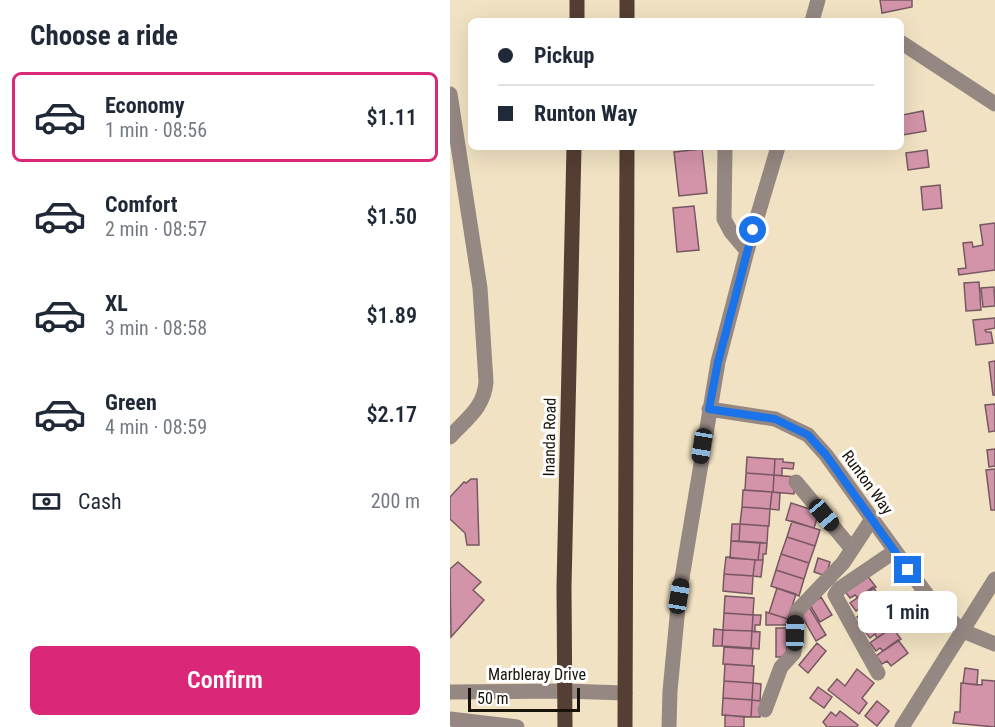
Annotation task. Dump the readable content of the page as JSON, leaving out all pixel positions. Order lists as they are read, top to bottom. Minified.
{"streets":{"main road":["Inanda Road"],"street":["Runton Way","Marbleray Drive"]},"crossings":[["Inanda Road","Marbleray Drive"]],"scale_bar":"50 m","page":{"heading":"Choose a ride","banner":["Pickup","Runton Way"],"list":[{"name":"Economy","note":"1 min · 08:56","value":"$1.11"},{"name":"Comfort","note":"2 min · 08:57","value":"$1.50"},{"name":"XL","note":"3 min · 08:58","value":"$1.89"},{"name":"Green","note":"4 min · 08:59","value":"$2.17"}],"pay":["Cash","200 m"],"bubble":"1 min","buttons":"Confirm","scale":"50 m"}}
